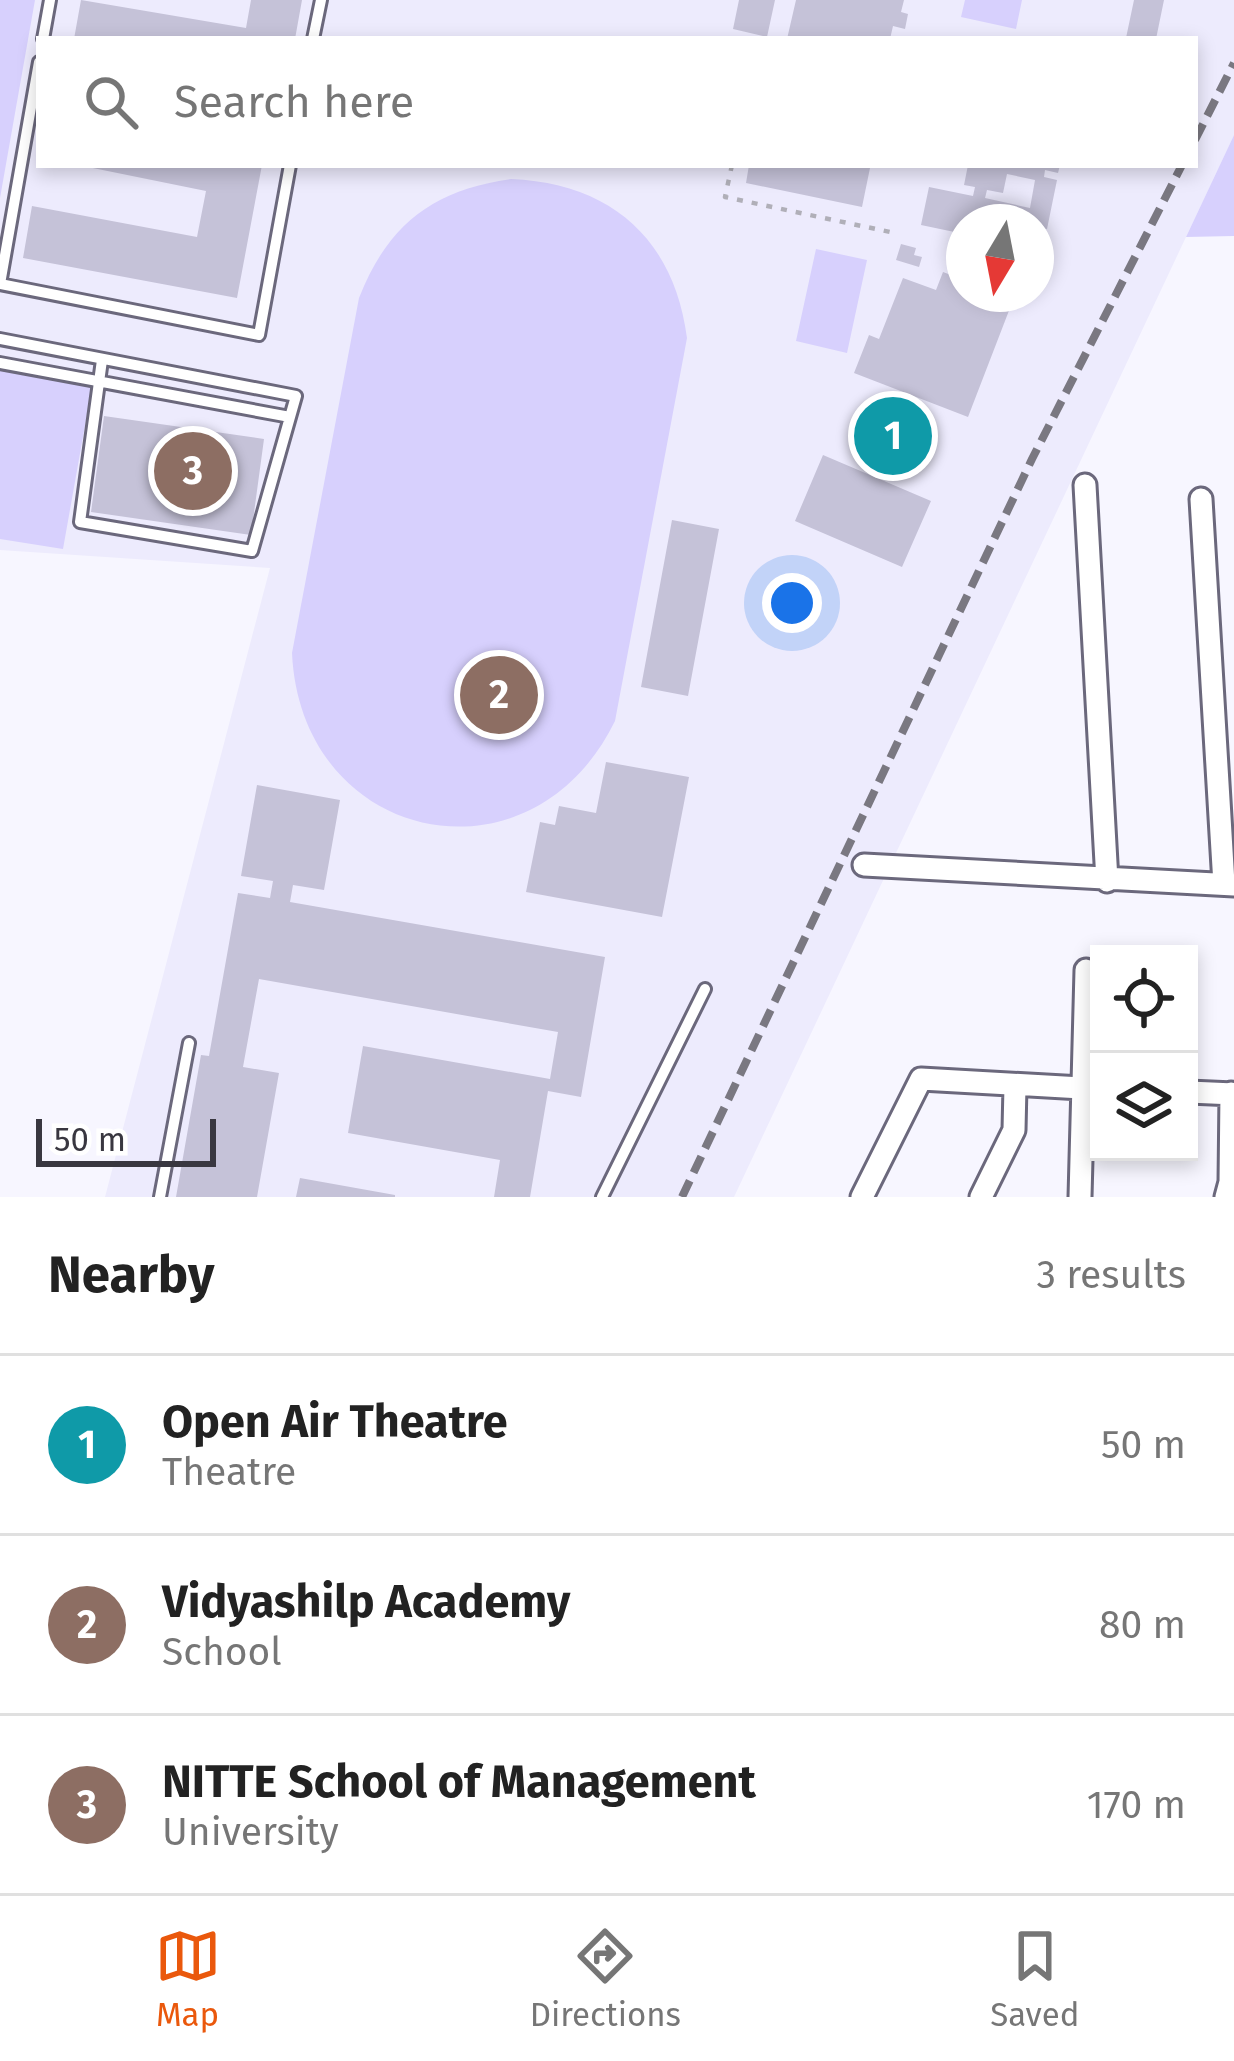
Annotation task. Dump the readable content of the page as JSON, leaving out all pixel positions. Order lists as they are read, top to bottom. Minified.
{"scale_bar":"50 m","north":"bottom","page":{"search":"Search here","pins":["1","3","2"],"scale":"50 m","heading":["Nearby","3 results"],"list":[{"mark":"1","name":"Open Air Theatre","note":"Theatre","value":"50 m"},{"mark":"2","name":"Vidyashilp Academy","note":"School","value":"80 m"},{"mark":"3","name":"NITTE School of Management","note":"University","value":"170 m"}],"nav":["Map","Directions","Saved"]}}
